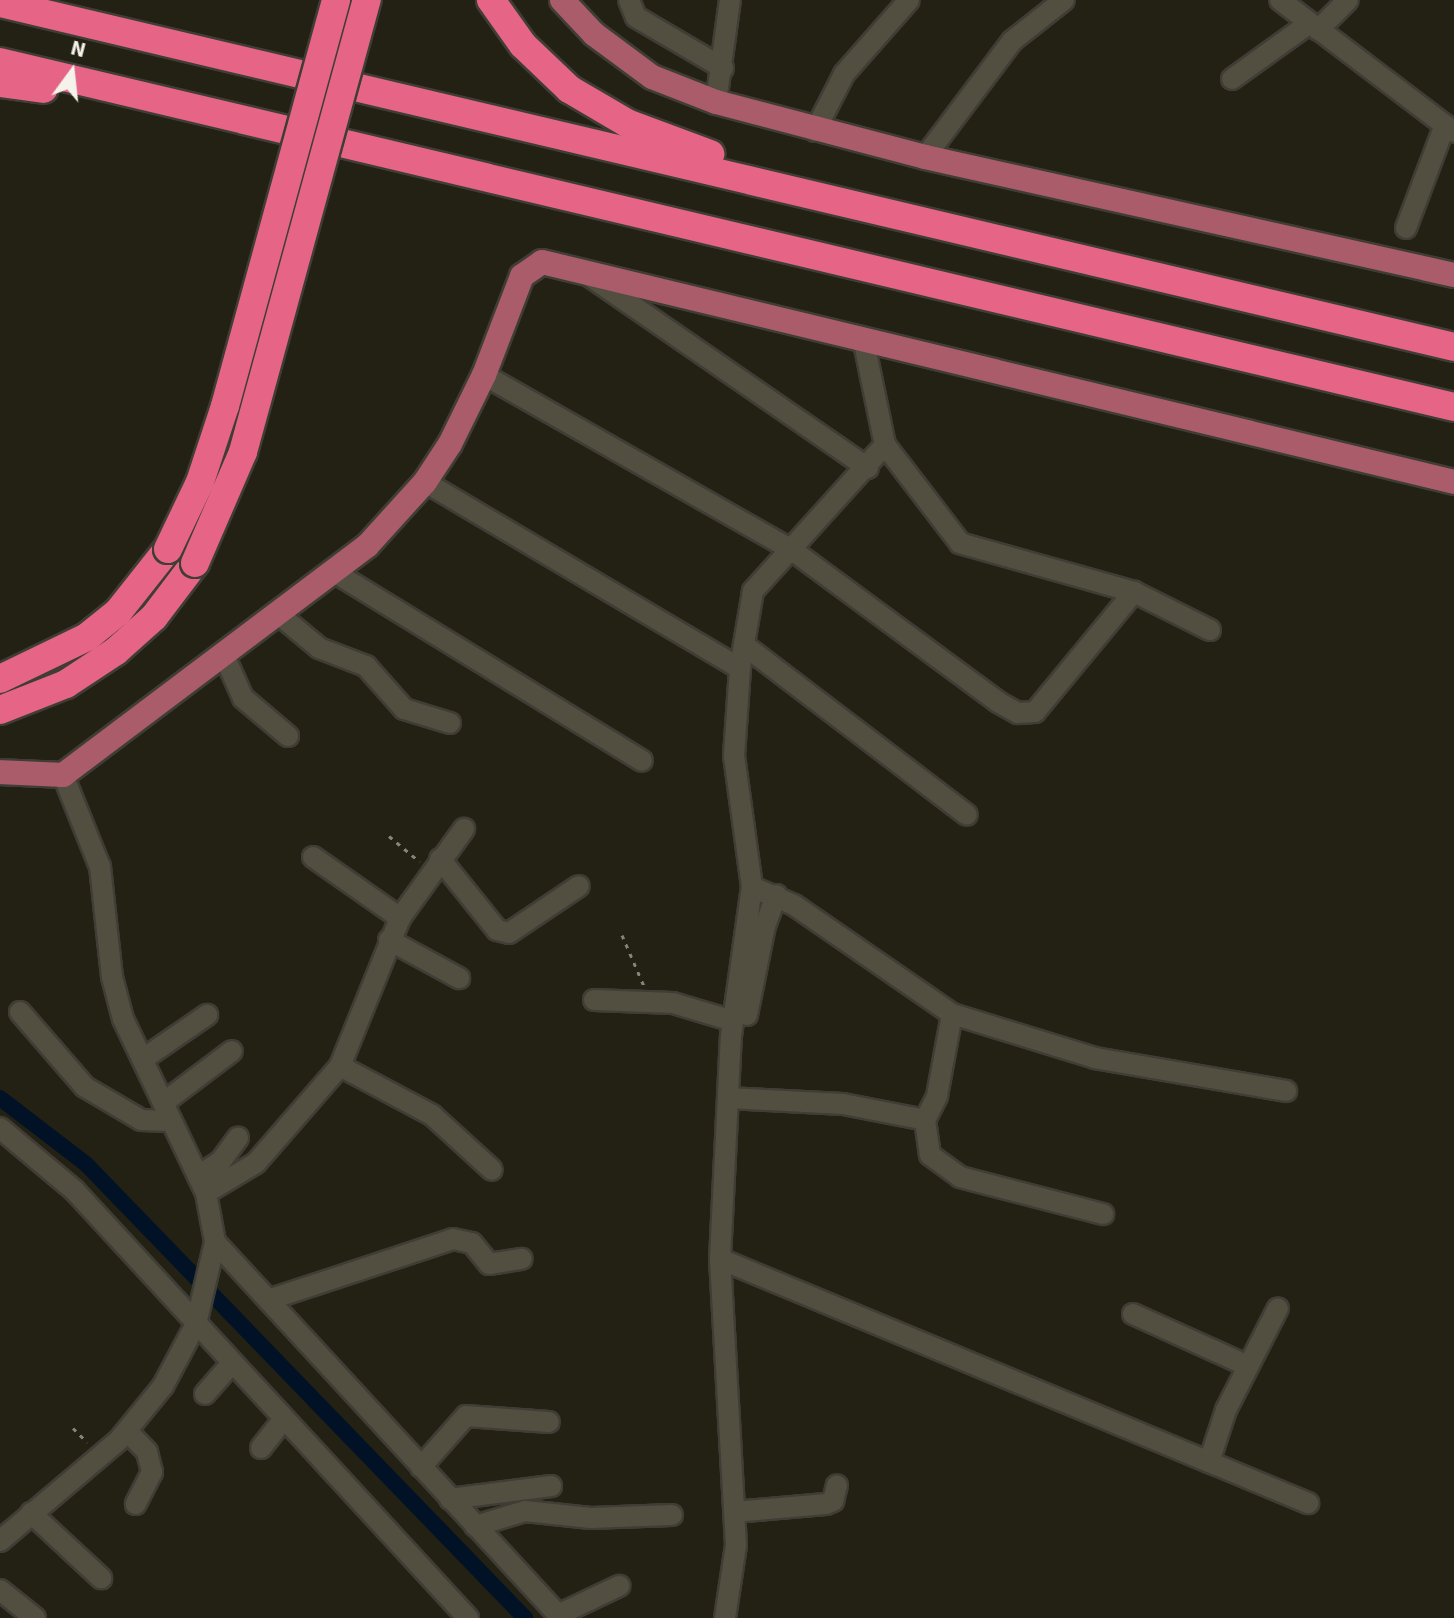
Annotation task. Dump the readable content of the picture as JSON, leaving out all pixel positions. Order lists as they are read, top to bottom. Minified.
{"north":"top"}
